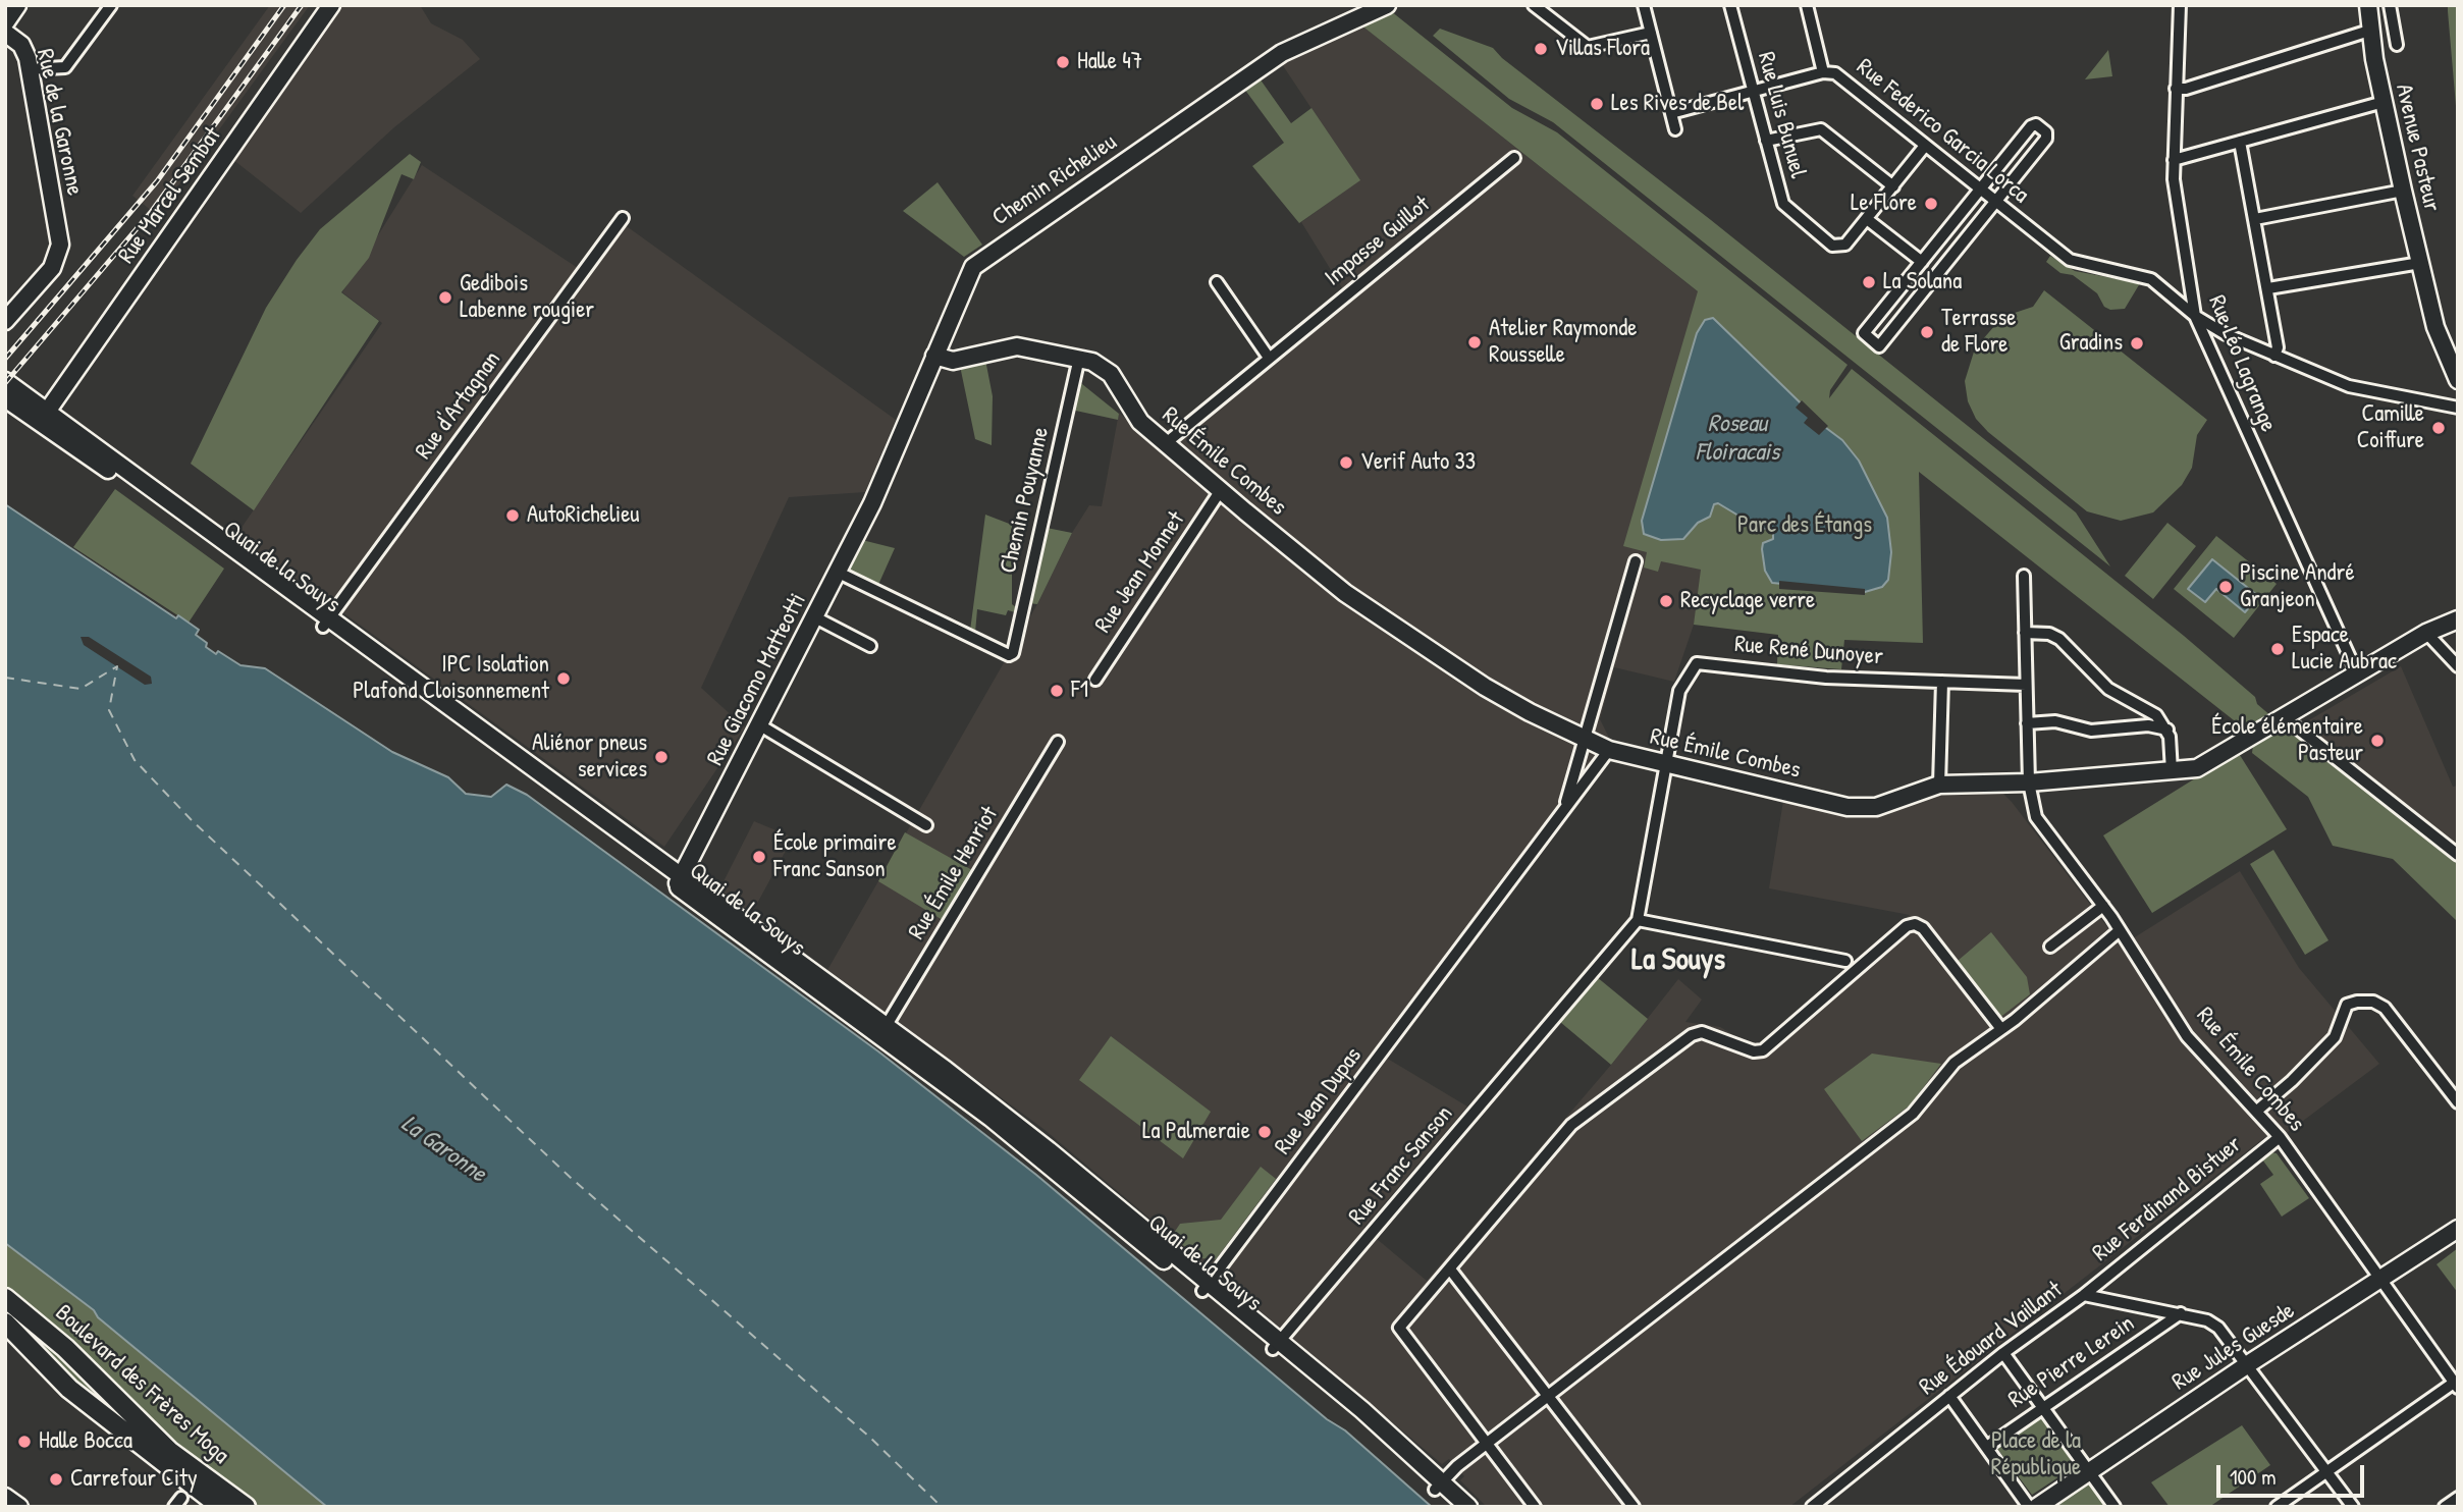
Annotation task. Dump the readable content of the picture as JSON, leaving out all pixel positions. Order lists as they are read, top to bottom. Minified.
{"streets":{"main road":["Boulevard des Frères Moga"],"street":["Rue Luis Bunuel","Rue de la Garonne","Rue Federico Garcia Lorca","Avenue Pasteur","Chemin Richelieu","Rue Marcel Sembat","Impasse Guillot","Rue Léo Lagrange","Rue d'Artagnan","Rue Émile Combes","Chemin Pouyanne","Quai de la Souys","Rue Jean Monnet","Rue René Dunoyer","Rue Giacomo Matteotti","Rue Émile Henriot","Rue Jean Dupas","Rue Franc Sanson","Rue Ferdinand Bistuer","Rue Édouard Vaillant","Rue Jules Guesde","Rue Pierre Lerein"]},"crossings":[["Rue Luis Bunuel","Rue Federico Garcia Lorca"],["Rue Federico Garcia Lorca","Rue Léo Lagrange"],["Chemin Richelieu","Rue Émile Combes"],["Chemin Richelieu","Rue Giacomo Matteotti"],["Rue Marcel Sembat","Quai de la Souys"],["Impasse Guillot","Rue Émile Combes"],["Rue d'Artagnan","Quai de la Souys"],["Rue Émile Combes","Chemin Pouyanne"],["Rue Émile Combes","Rue Jean Monnet"],["Rue Émile Combes","Rue René Dunoyer"],["Rue Émile Combes","Rue Jean Dupas"],["Rue Émile Combes","Rue Ferdinand Bistuer"],["Rue Émile Combes","Rue Jules Guesde"],["Chemin Pouyanne","Rue Giacomo Matteotti"],["Quai de la Souys","Rue Giacomo Matteotti"],["Quai de la Souys","Rue Émile Henriot"],["Quai de la Souys","Rue Jean Dupas"],["Quai de la Souys","Rue Franc Sanson"],["Rue Ferdinand Bistuer","Rue Édouard Vaillant"],["Rue Édouard Vaillant","Rue Jules Guesde"],["Rue Édouard Vaillant","Rue Pierre Lerein"]],"districts":["La Souys"],"water":["Roseau Floiracais","La Garonne"],"parks":["Parc des Étangs","Place de la République"],"places":["Villas Flora","Halle 47","Les Rives de Bel","Le Flore","La Solana","Gedibois Labenne rougier","Terrasse de Flore","Atelier Raymonde Rousselle","Gradins","Camille Coiffure","Verif Auto 33","AutoRichelieu","Piscine André Granjeon","Recyclage verre","Espace Lucie Aubrac","IPC Isolation Plafond Cloisonnement","F1","École élémentaire Pasteur","Aliénor pneus services","École primaire Franc Sanson","La Palmeraie","Halle Bocca","Carrefour City"],"scale_bar":"100 m"}
